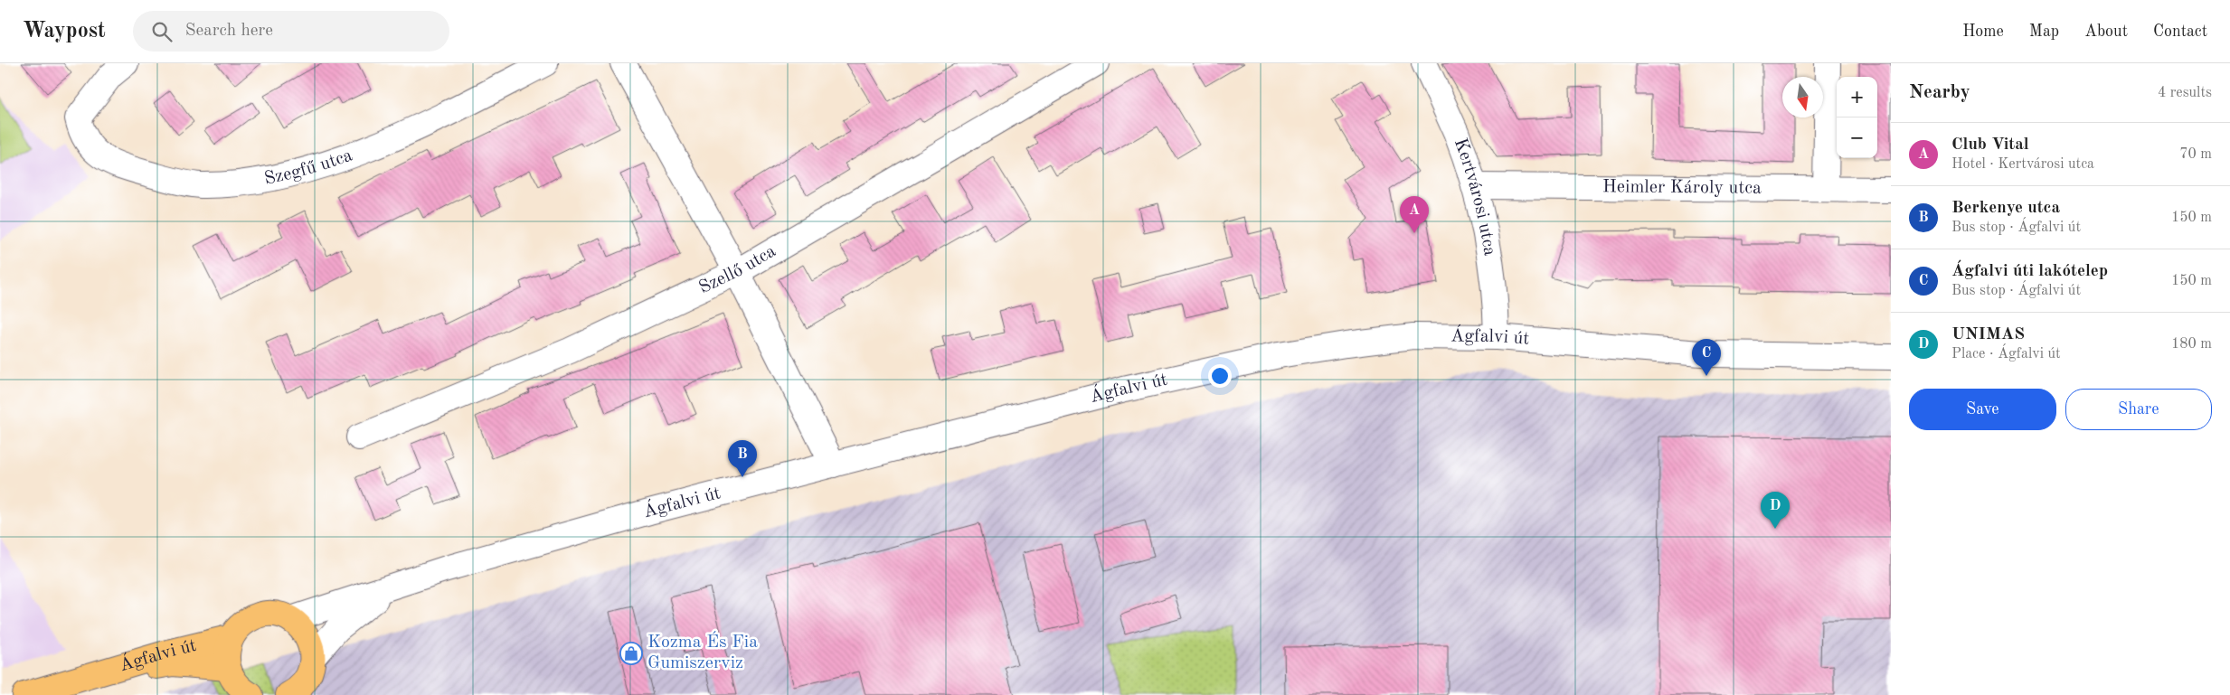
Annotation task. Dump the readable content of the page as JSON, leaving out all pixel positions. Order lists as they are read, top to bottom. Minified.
{"streets":{"main road":["Ágfalvi út"],"street":["Szegfű utca","Heimler Károly utca","Kertvárosi utca","Szellő utca"]},"crossings":[["Heimler Károly utca","Kertvárosi utca"],["Kertvárosi utca","Ágfalvi út"]],"places":{"shop":["Kozma És Fia Gumiszerviz"]},"north":"bottom","page":{"header":"Waypost","search":"Search here","nav":["Home","Map","About","Contact"],"heading":["Nearby","4 results"],"map_buttons":["+","−"],"list":[{"mark":"A","name":"Club Vital","note":"Hotel · Kertvárosi utca","value":"70 m"},{"mark":"B","name":"Berkenye utca","note":"Bus stop · Ágfalvi út","value":"150 m"},{"mark":"C","name":"Ágfalvi úti lakótelep","note":"Bus stop · Ágfalvi út","value":"150 m"},{"mark":"D","name":"UNIMAS","note":"Place · Ágfalvi út","value":"180 m"}],"pins":["A","C","B","D"],"buttons":["Save","Share"]}}
